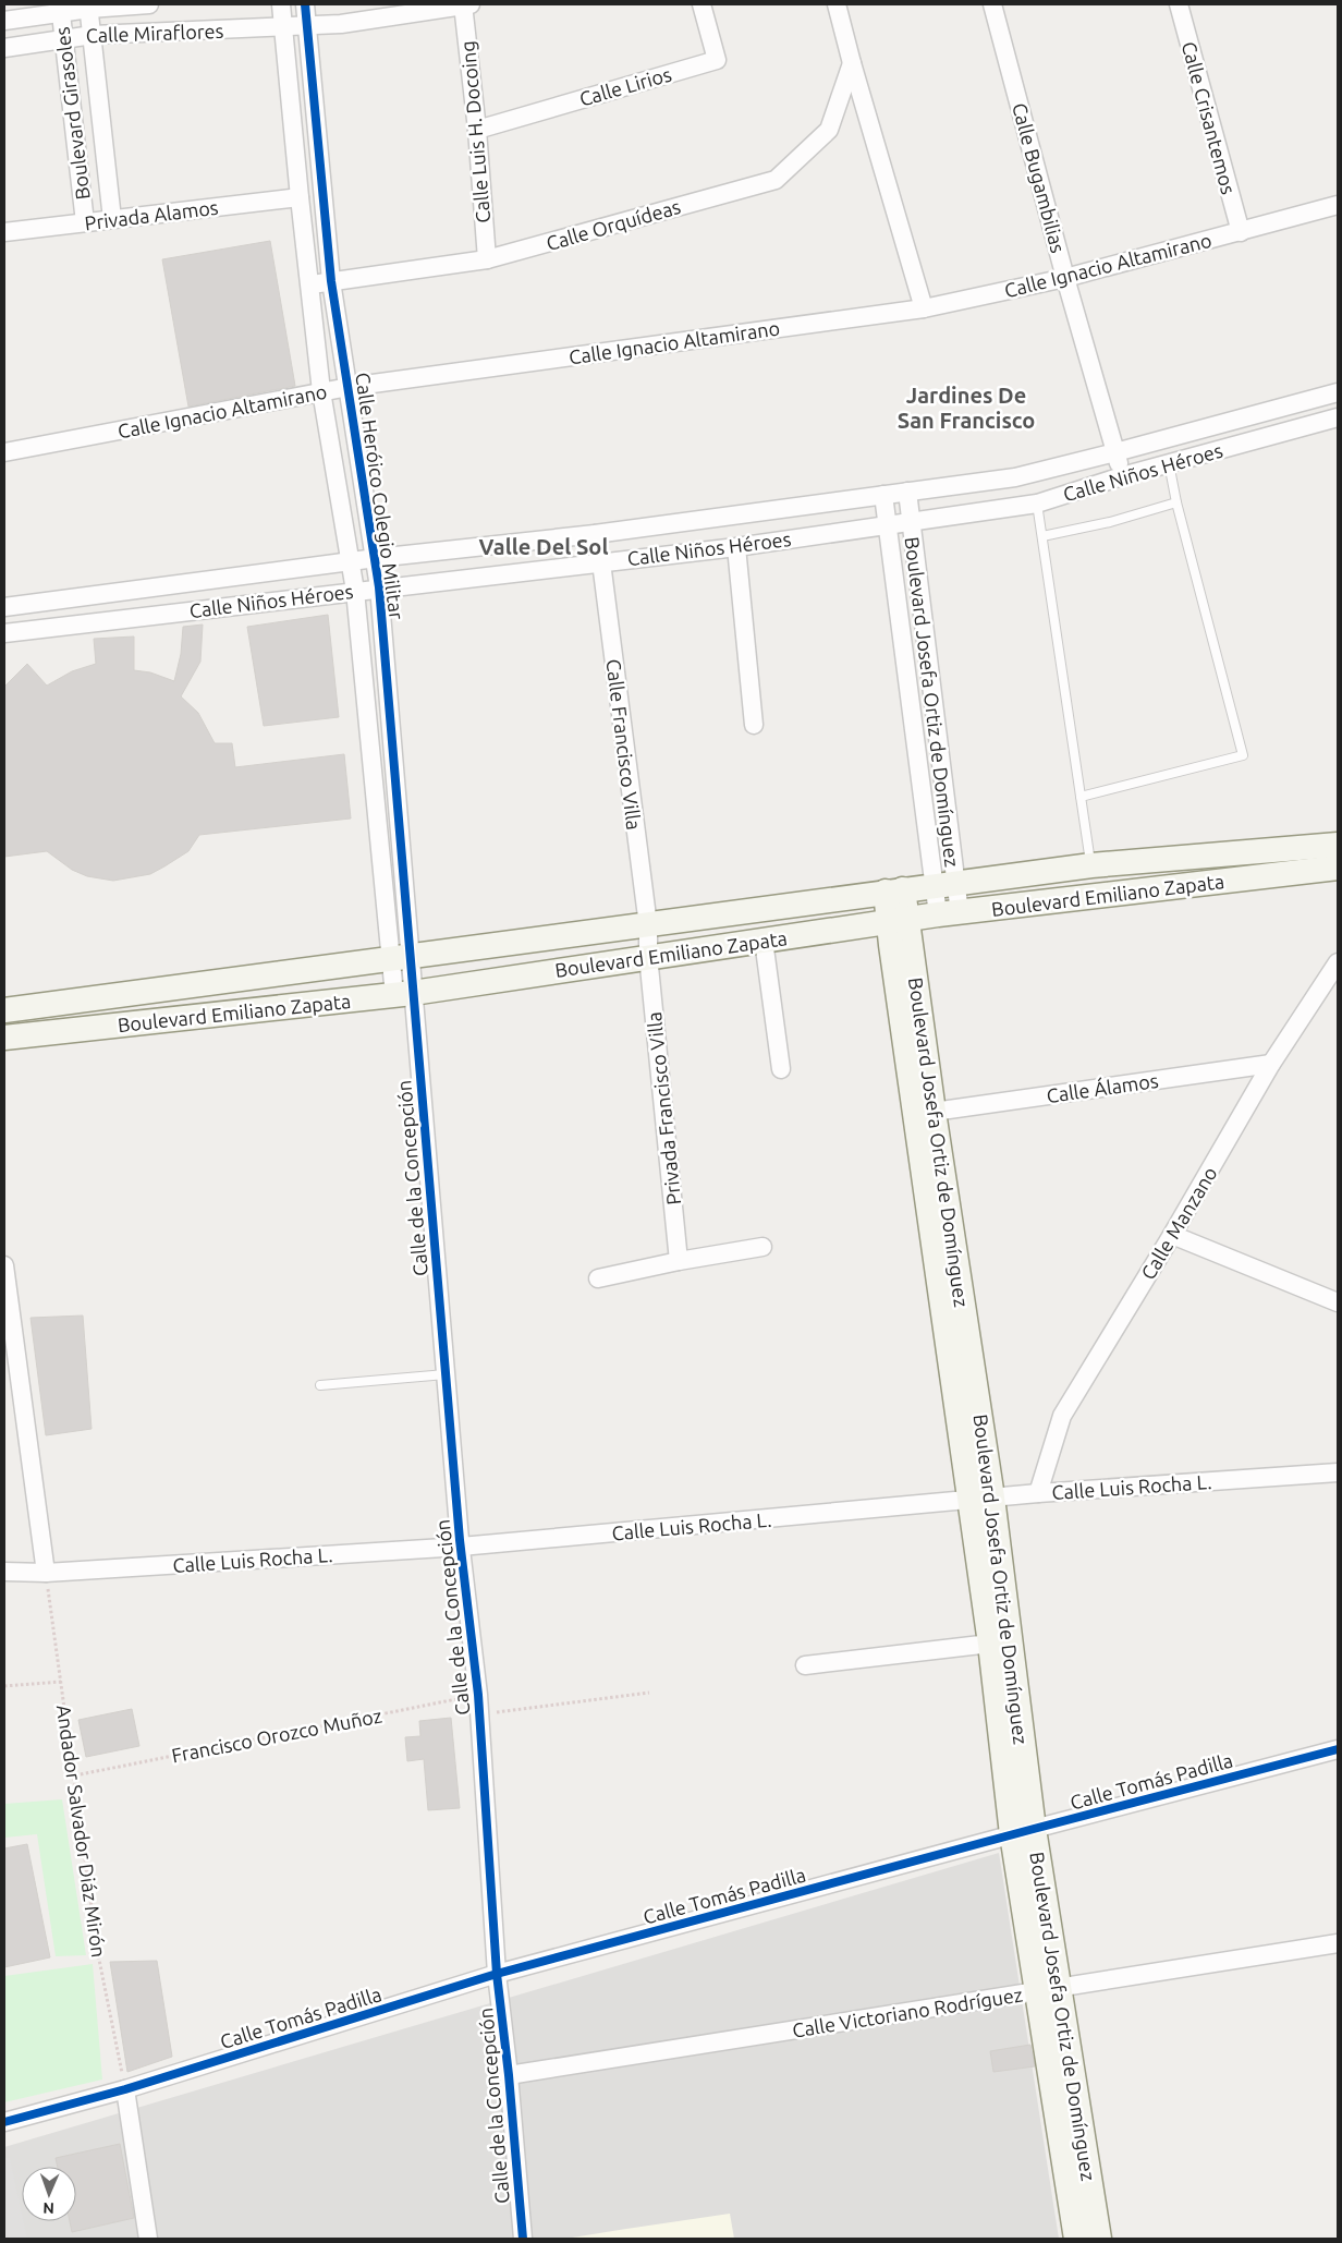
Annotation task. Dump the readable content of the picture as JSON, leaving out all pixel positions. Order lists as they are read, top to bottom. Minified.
{"streets":{"street":["Calle Miraflores","Calle Lirios","Boulevard Girasoles","Calle Crisantemos","Calle Luis H. Docoing","Calle Bugambilias","Privada Alamos","Calle Orquídeas","Calle Ignacio Altamirano","Calle Niños Héroes","Calle Heróico Colegio Militar","Boulevard Josefa Ortiz de Domínguez","Calle Francisco Villa","Boulevard Emiliano Zapata","Calle Álamos","Privada Francisco Villa","Calle de la Concepción","Calle Manzano","Calle Luis Rocha L.","Calle Tomás Padilla","Calle Victoriano Rodríguez"],"path":["Francisco Orozco Muñoz","Andador Salvador Diáz Mirón"]},"crossings":[["Calle Miraflores","Boulevard Girasoles"],["Calle Miraflores","Calle Luis H. Docoing"],["Calle Miraflores","Calle Heróico Colegio Militar"],["Calle Lirios","Calle Luis H. Docoing"],["Boulevard Girasoles","Privada Alamos"],["Calle Crisantemos","Calle Ignacio Altamirano"],["Calle Luis H. Docoing","Calle Orquídeas"],["Calle Bugambilias","Calle Ignacio Altamirano"],["Calle Bugambilias","Calle Niños Héroes"],["Privada Alamos","Calle Heróico Colegio Militar"],["Calle Orquídeas","Calle Heróico Colegio Militar"],["Calle Ignacio Altamirano","Calle Heróico Colegio Militar"],["Calle Niños Héroes","Calle Heróico Colegio Militar"],["Calle Niños Héroes","Boulevard Josefa Ortiz de Domínguez"],["Calle Niños Héroes","Calle Francisco Villa"],["Calle Heróico Colegio Militar","Boulevard Emiliano Zapata"],["Calle Heróico Colegio Militar","Calle de la Concepción"],["Boulevard Josefa Ortiz de Domínguez","Boulevard Emiliano Zapata"],["Boulevard Josefa Ortiz de Domínguez","Calle Álamos"],["Boulevard Josefa Ortiz de Domínguez","Calle Luis Rocha L."],["Boulevard Josefa Ortiz de Domínguez","Calle Tomás Padilla"],["Boulevard Josefa Ortiz de Domínguez","Calle Victoriano Rodríguez"],["Calle Francisco Villa","Boulevard Emiliano Zapata"],["Calle Francisco Villa","Privada Francisco Villa"],["Boulevard Emiliano Zapata","Privada Francisco Villa"],["Boulevard Emiliano Zapata","Calle de la Concepción"],["Calle Álamos","Calle Manzano"],["Calle de la Concepción","Calle Luis Rocha L."],["Calle de la Concepción","Francisco Orozco Muñoz"],["Calle de la Concepción","Calle Tomás Padilla"],["Calle de la Concepción","Calle Victoriano Rodríguez"],["Calle Manzano","Calle Luis Rocha L."],["Calle Luis Rocha L.","Andador Salvador Diáz Mirón"],["Francisco Orozco Muñoz","Andador Salvador Diáz Mirón"],["Calle Tomás Padilla","Andador Salvador Diáz Mirón"]],"districts":["Jardines De San Francisco","Valle Del Sol"],"north":"bottom"}
